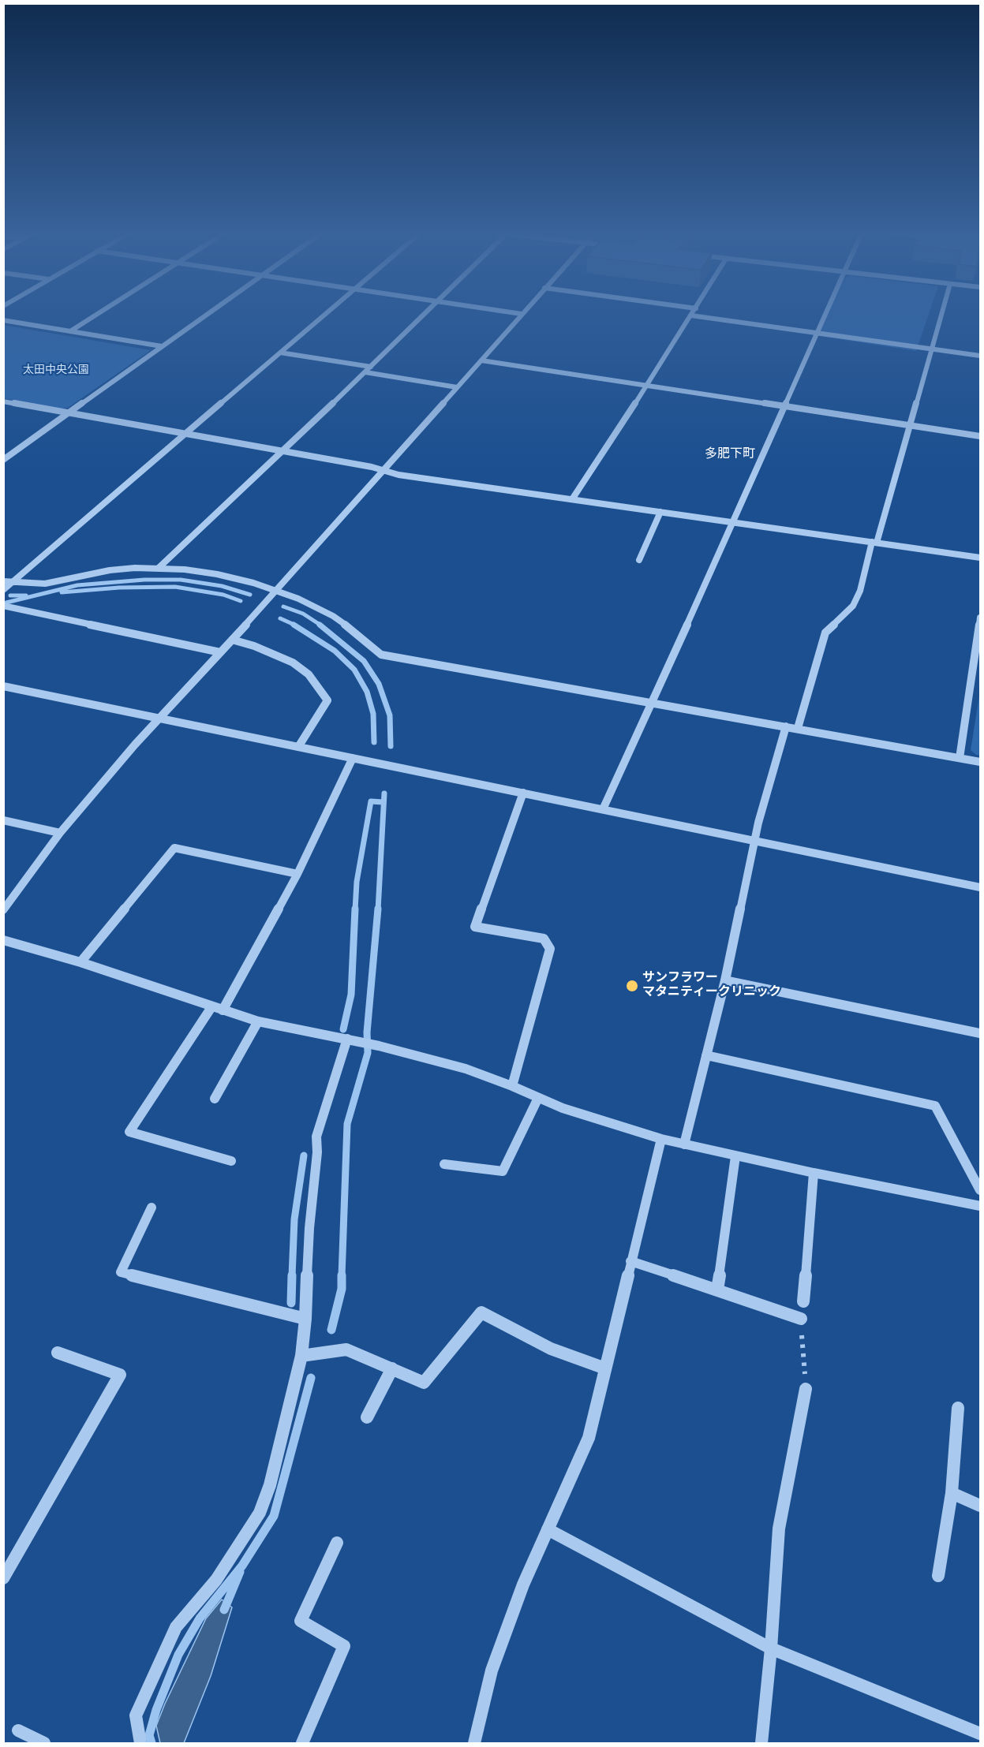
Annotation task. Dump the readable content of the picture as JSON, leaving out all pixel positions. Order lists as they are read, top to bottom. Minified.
{"districts":["多肥下町"],"parks":["太田中央公園"],"places":["サンフラワー マタニティークリニック"]}
